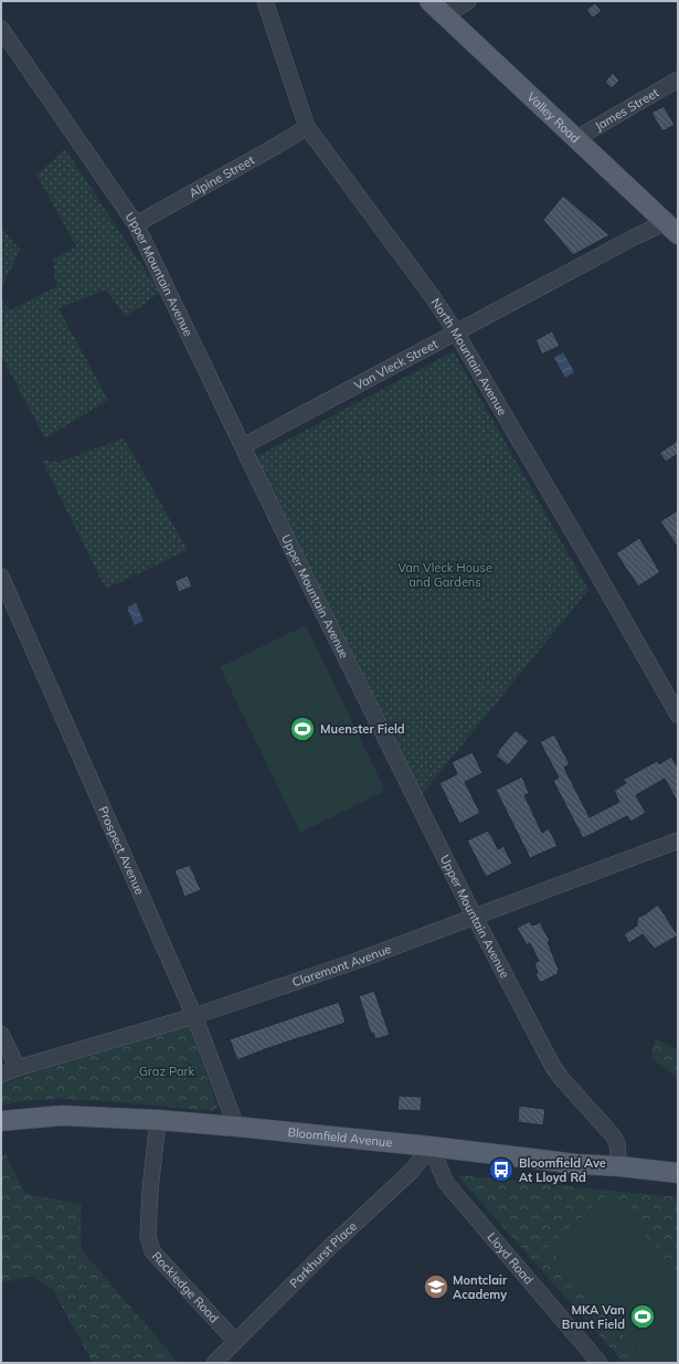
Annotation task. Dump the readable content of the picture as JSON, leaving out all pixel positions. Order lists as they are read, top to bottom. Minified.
{"streets":{"main road":["Valley Road","Bloomfield Avenue"],"street":["James Street","Alpine Street","Upper Mountain Avenue","North Mountain Avenue","Van Vleck Street","Prospect Avenue","Claremont Avenue","Parkhurst Place","Lloyd Road","Rockledge Road"]},"crossings":[["James Street","Valley Road"],["Valley Road","Van Vleck Street"],["Alpine Street","Upper Mountain Avenue"],["Alpine Street","North Mountain Avenue"],["Upper Mountain Avenue","Van Vleck Street"],["Upper Mountain Avenue","Claremont Avenue"],["Upper Mountain Avenue","Bloomfield Avenue"],["North Mountain Avenue","Van Vleck Street"],["Prospect Avenue","Claremont Avenue"],["Prospect Avenue","Bloomfield Avenue"],["Bloomfield Avenue","Parkhurst Place"],["Bloomfield Avenue","Lloyd Road"],["Bloomfield Avenue","Rockledge Road"],["Parkhurst Place","Lloyd Road"],["Parkhurst Place","Rockledge Road"]],"parks":["Van Vleck House and Gardens","Graz Park"],"places":{"sports":["Muenster Field","MKA Van Brunt Field"],"bus stop":["Bloomfield Ave At Lloyd Rd"],"school or university":["Montclair Academy"]}}
